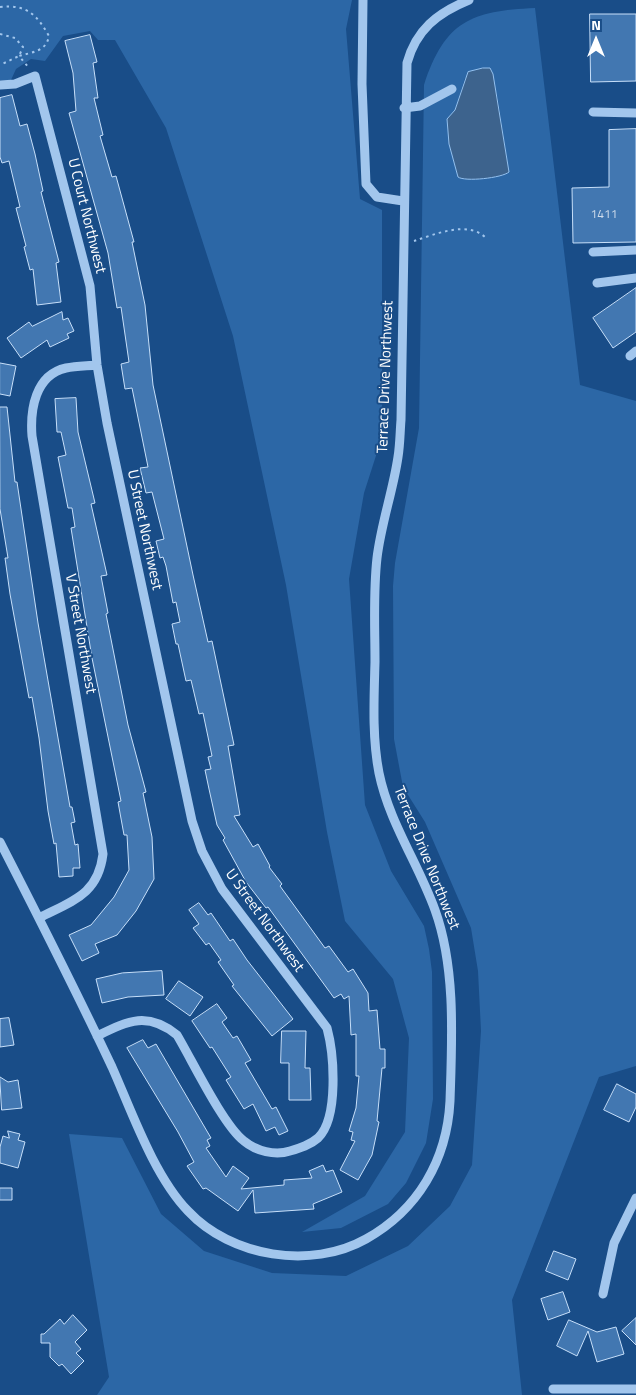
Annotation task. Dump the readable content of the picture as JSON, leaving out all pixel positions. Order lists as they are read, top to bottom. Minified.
{"streets":{"street":["U Court Northwest","Terrace Drive Northwest","U Street Northwest","V Street Northwest"]},"crossings":[["U Court Northwest","U Street Northwest"],["U Court Northwest","V Street Northwest"],["Terrace Drive Northwest","U Street Northwest"],["Terrace Drive Northwest","V Street Northwest"],["U Street Northwest","V Street Northwest"]],"house_numbers":["1411"],"north":"top"}
